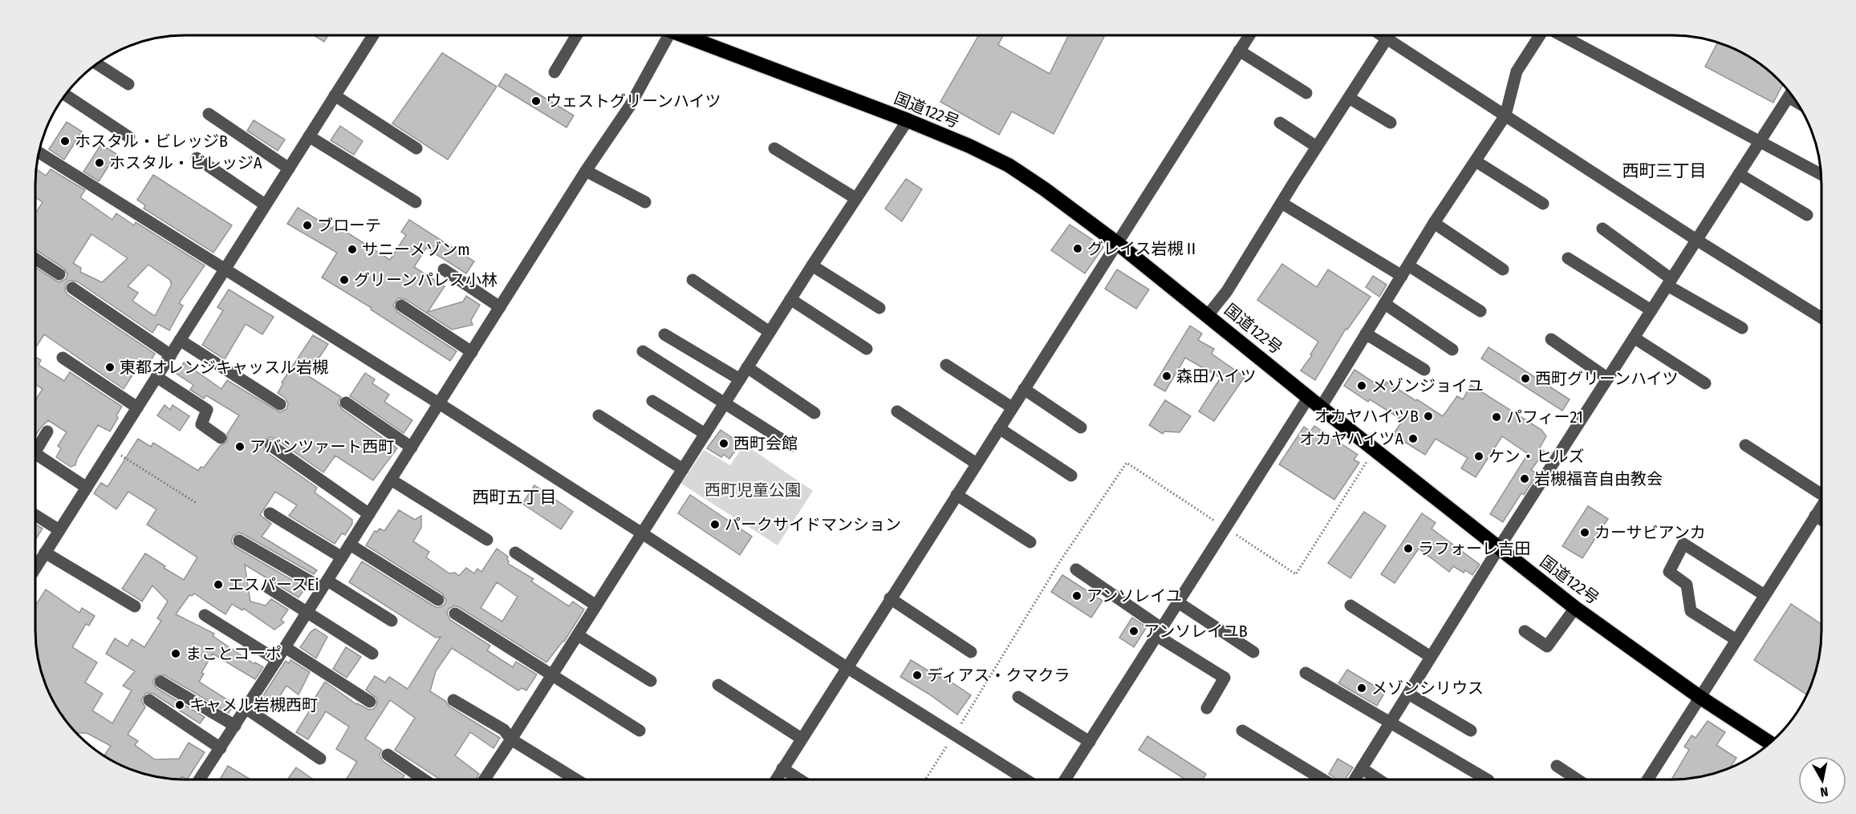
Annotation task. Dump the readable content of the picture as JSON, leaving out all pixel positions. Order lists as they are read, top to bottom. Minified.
{"streets":{"highway":["国道122号"]},"districts":["西町三丁目","西町五丁目"],"parks":["西町児童公園"],"places":["ウェストグリーンハイツ","ホスタル・ビレッジB","ホスタル・ビレッジA","ブローテ","グレイス岩槻Ⅱ","サニーメゾンm","グリーンパレス小林","東都オレンジキャッスル岩槻","森田ハイツ","西町グリーンハイツ","メゾンジョイユ","オカヤハイツB","パフィー21","オカヤハイツA","西町会館","アバンツァート西町","ケン・ヒルズ","岩槻福音自由教会","パークサイドマンション","カーサビアンカ","ラフォーレ吉田","エスパースEi","アンソレイユ","アンソレイユB","まことコーポ","ディアス・クマクラ","メゾンシリウス","キャメル岩槻西町"],"north":"bottom"}
